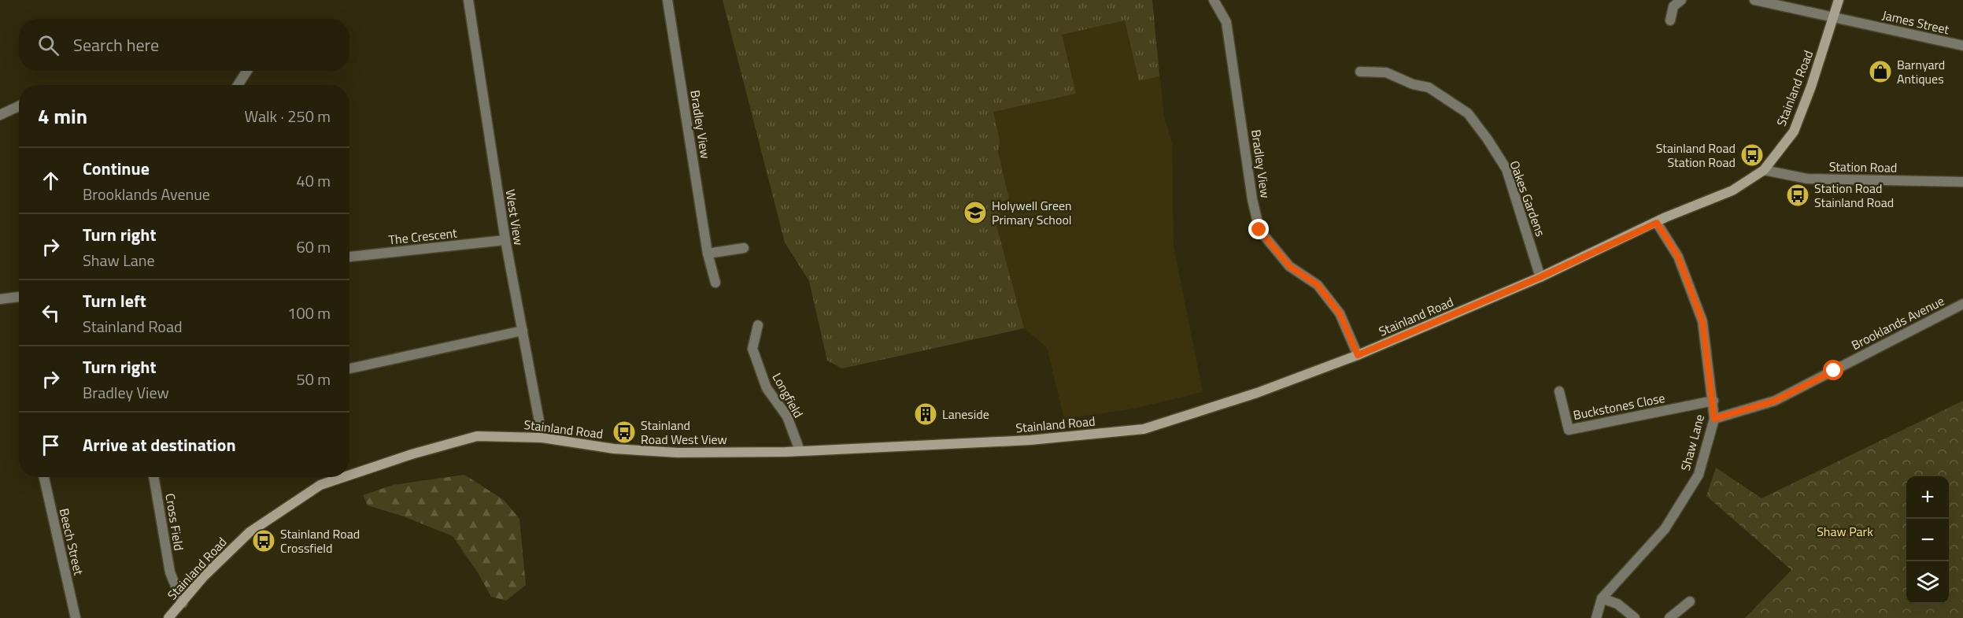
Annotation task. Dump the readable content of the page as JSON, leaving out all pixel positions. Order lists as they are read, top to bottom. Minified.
{"streets":{"main road":["Stainland Road"],"street":["James Street","Bradley View","Station Road","Oakes Gardens","West View","The Crescent","Brooklands Avenue","Longfield","Buckstones Close","Shaw Lane","Cross Field","Beech Street"]},"crossings":[["James Street","Stainland Road"],["Stainland Road","Bradley View"],["Stainland Road","Station Road"],["Stainland Road","Oakes Gardens"],["Stainland Road","West View"],["Stainland Road","Longfield"],["Stainland Road","Shaw Lane"],["Stainland Road","Cross Field"],["West View","The Crescent"],["Brooklands Avenue","Shaw Lane"],["Buckstones Close","Shaw Lane"]],"parks":["Shaw Park"],"places":{"shop":["Barnyard Antiques"],"bus stop":["Stainland Road Station Road","Station Road Stainland Road","Stainland Road West View","Stainland Road Crossfield"],"school or university":["Holywell Green Primary School"],"building":["Laneside"]},"page":{"search":"Search here","heading":["4 min","Walk · 250 m"],"list":[["Continue","Brooklands Avenue","40 m"],["Turn right","Shaw Lane","60 m"],["Turn left","Stainland Road","100 m"],["Turn right","Bradley View","50 m"],"Arrive at destination"],"map_buttons":["+","−"]}}
